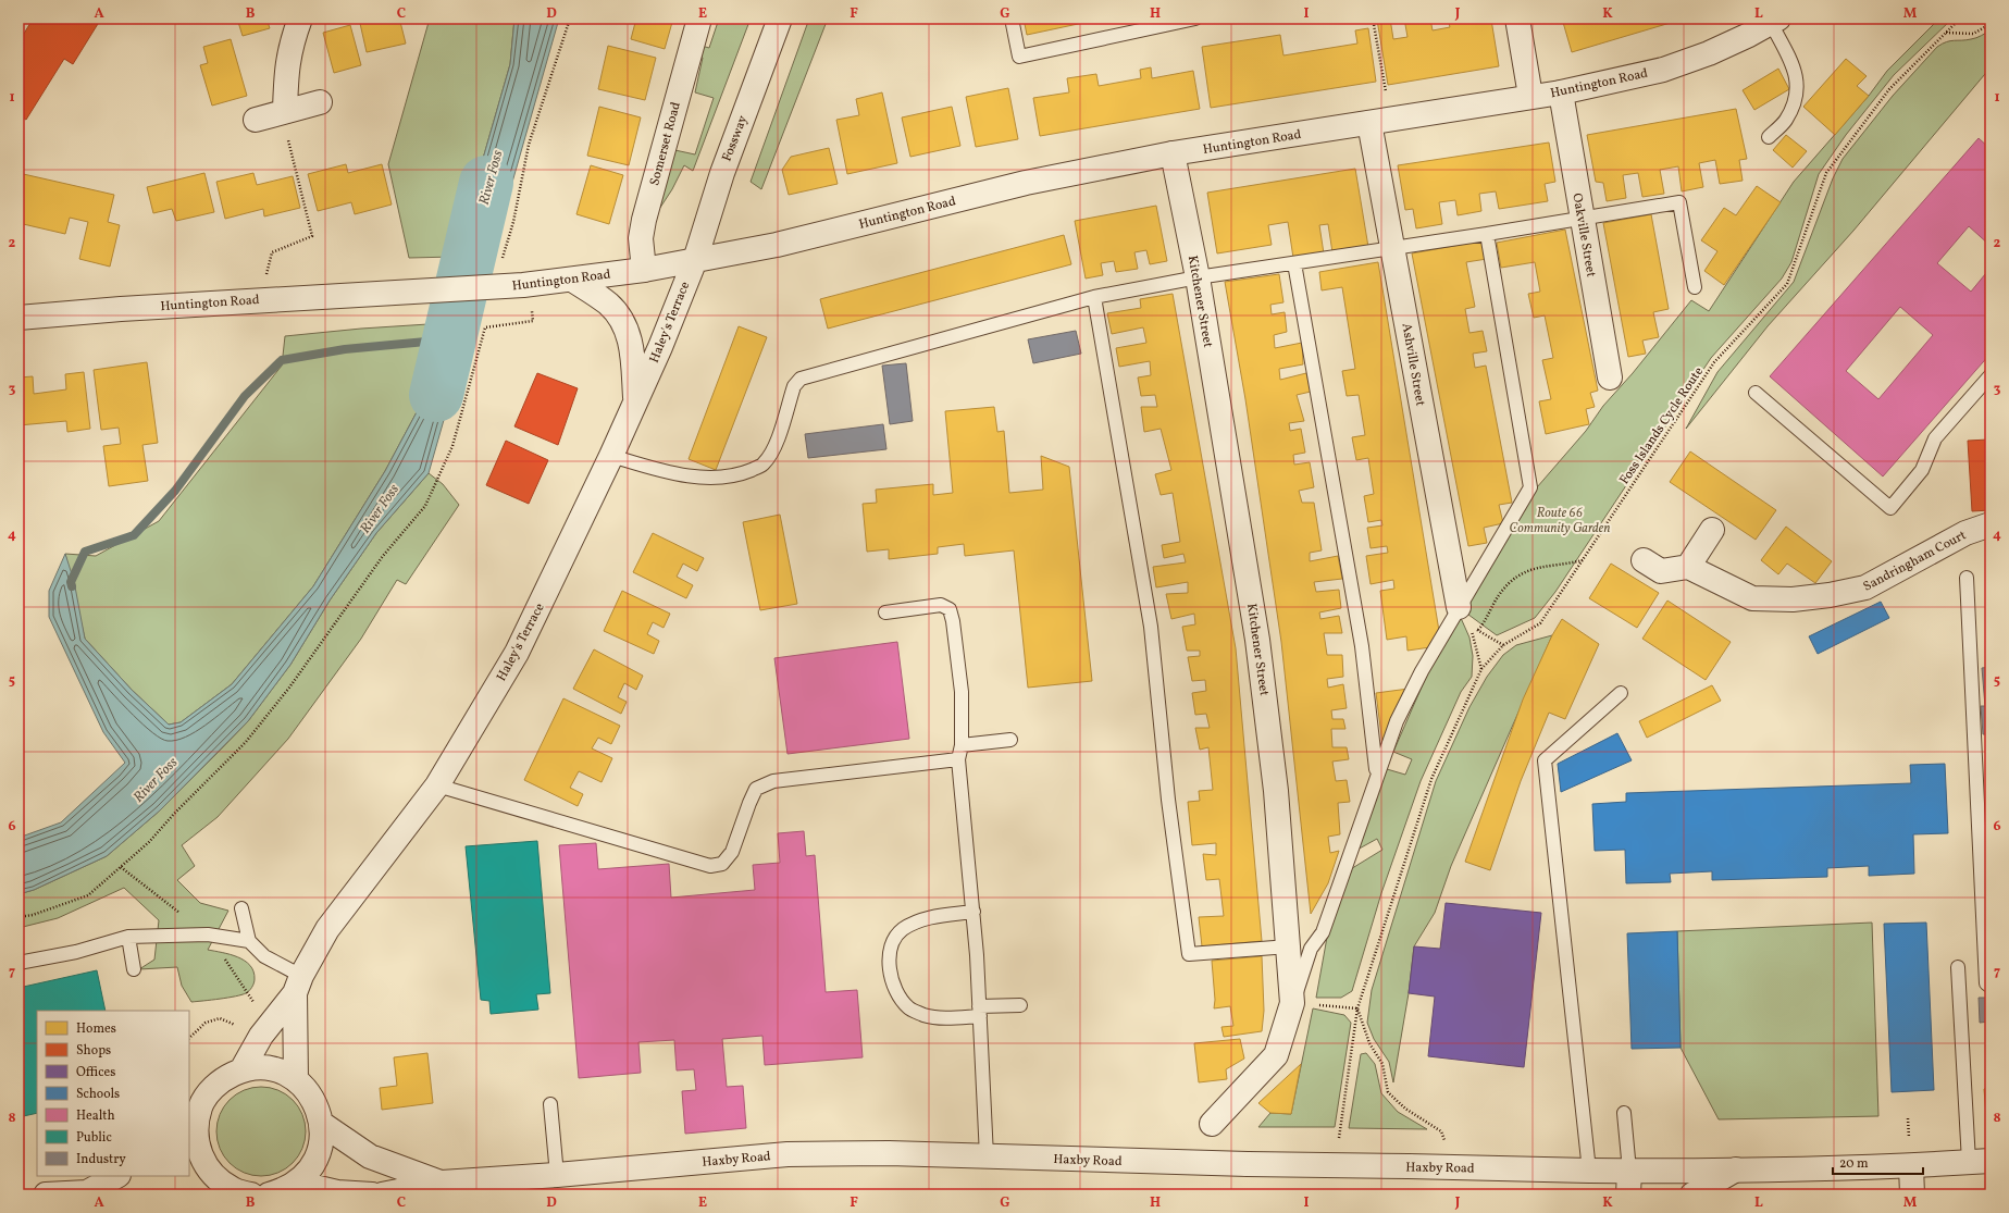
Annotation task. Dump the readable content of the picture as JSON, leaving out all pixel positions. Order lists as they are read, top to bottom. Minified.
{"streets":{"street":["Huntington Road","Fossway","Somerset Road","Oakville Street","Kitchener Street","Haley's Terrace","Ashville Street","Sandringham Court","Haxby Road"],"path":["Foss Islands Cycle Route"]},"crossings":[["Huntington Road","Fossway"],["Huntington Road","Somerset Road"],["Huntington Road","Oakville Street"],["Huntington Road","Kitchener Street"],["Huntington Road","Haley's Terrace"],["Huntington Road","Ashville Street"],["Fossway","Haley's Terrace"]],"water":["River Foss"],"parks":["Route 66 Community Garden"],"legend":["Homes","Shops","Offices","Schools","Health","Public","Industry"],"scale_bar":"20 m","grid":{"columns":["A","B","C","D","E","F","G","H","I","J","K","L","M"],"rows":["1","2","3","4","5","6","7","8"]}}
